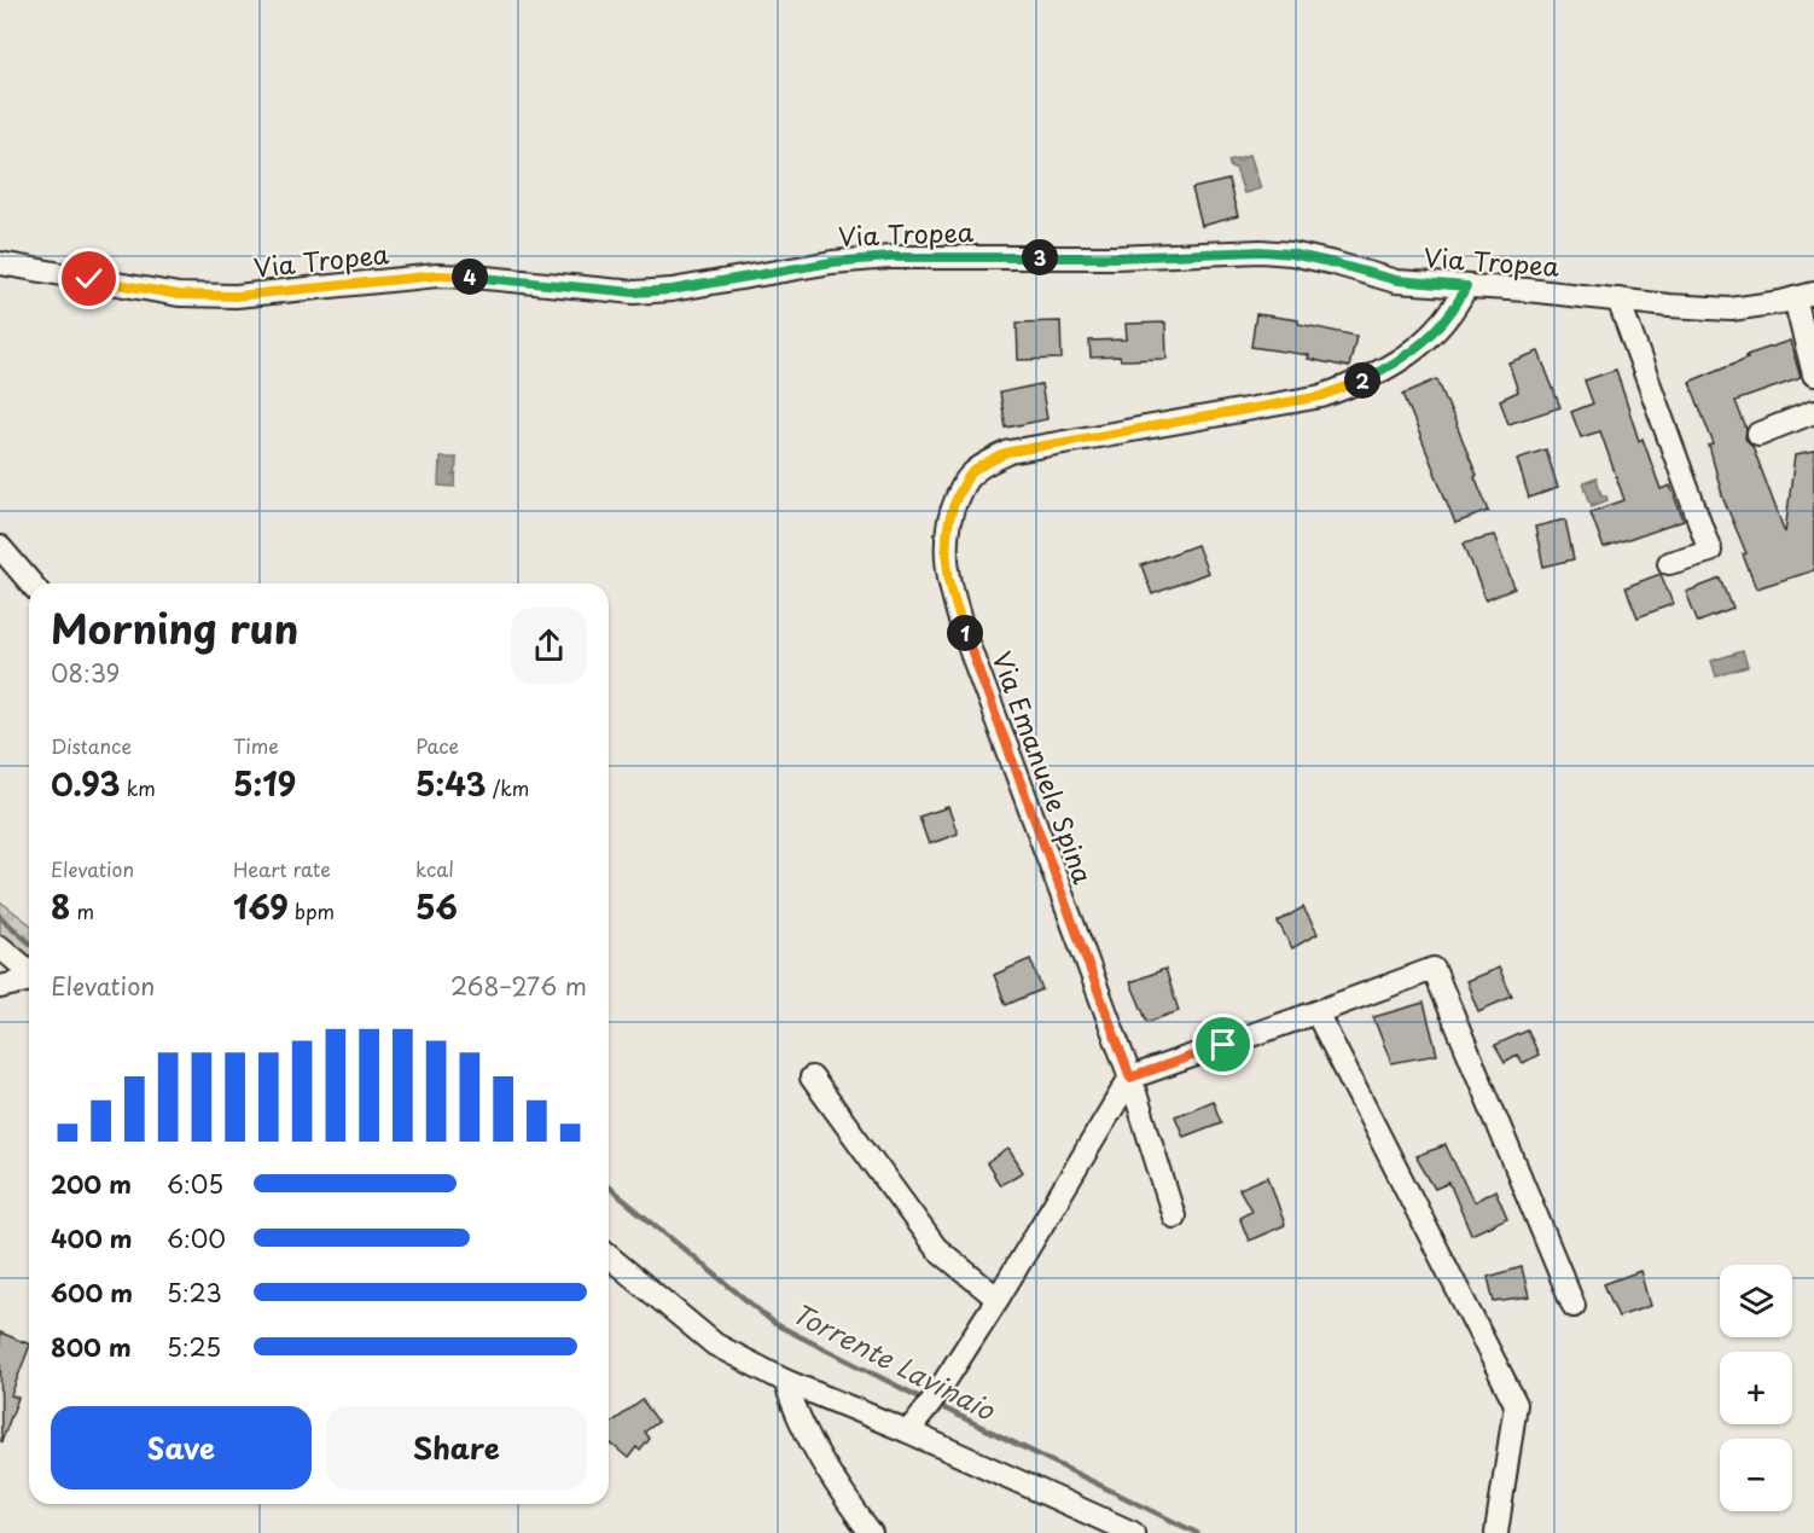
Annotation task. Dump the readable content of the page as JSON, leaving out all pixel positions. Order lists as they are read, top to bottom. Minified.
{"streets":{"street":["Via Tropea","Via Emanuele Spina"]},"crossings":[["Via Tropea","Via Emanuele Spina"]],"water":["Torrente Lavinaio"],"page":{"pins":["3","4","2","1"],"heading":["Morning run","08:39"],"stats":[["Distance","0.93 km"],["Time","5:19"],["Pace","5:43 /km"],["Elevation","8 m"],["Heart rate","169 bpm"],["kcal","56"]],"chart":["Elevation","268–276 m"],"list":[{"name":"200 m","note":"6:05"},{"name":"400 m","note":"6:00"},{"name":"600 m","note":"5:23"},{"name":"800 m","note":"5:25"}],"map_buttons":["+","−"],"buttons":["Save","Share"]}}
